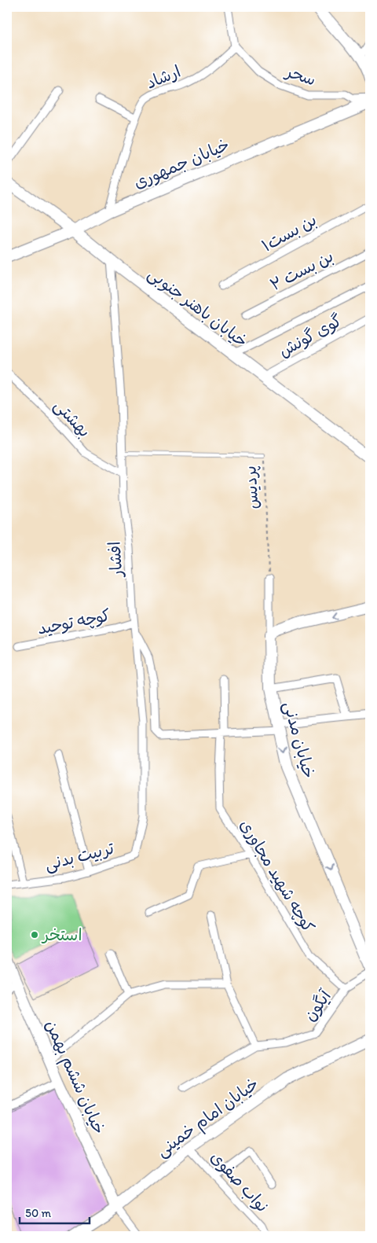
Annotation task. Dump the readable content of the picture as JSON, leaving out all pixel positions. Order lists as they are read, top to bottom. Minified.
{"streets":{"street":["سحر","ارشاد","خیابان جمهوری","بن بست۱","بن بست ۲","خیابان باهنر جنوبی","گوی گونش","بهشتی","افشار","کوچه توحید","خیابان مدنی","تربیت بدنی","کوچه شهید مجاوری","آیگون","خیابان ششم بهمن","خیابان امام خمینی","نواب صفوی"],"lane":["پردیس"]},"crossings":[["سحر","ارشاد"],["ارشاد","خیابان جمهوری"],["خیابان جمهوری","خیابان باهنر جنوبی"],["خیابان باهنر جنوبی","گوی گونش"],["خیابان باهنر جنوبی","افشار"],["بهشتی","افشار"],["پردیس","افشار"],["افشار","کوچه توحید"],["افشار","تربیت بدنی"],["کوچه شهید مجاوری","آیگون"],["خیابان ششم بهمن","خیابان امام خمینی"],["خیابان امام خمینی","نواب صفوی"]],"one_way":["خیابان مدنی"],"places":["استخر"],"scale_bar":"50 m"}
